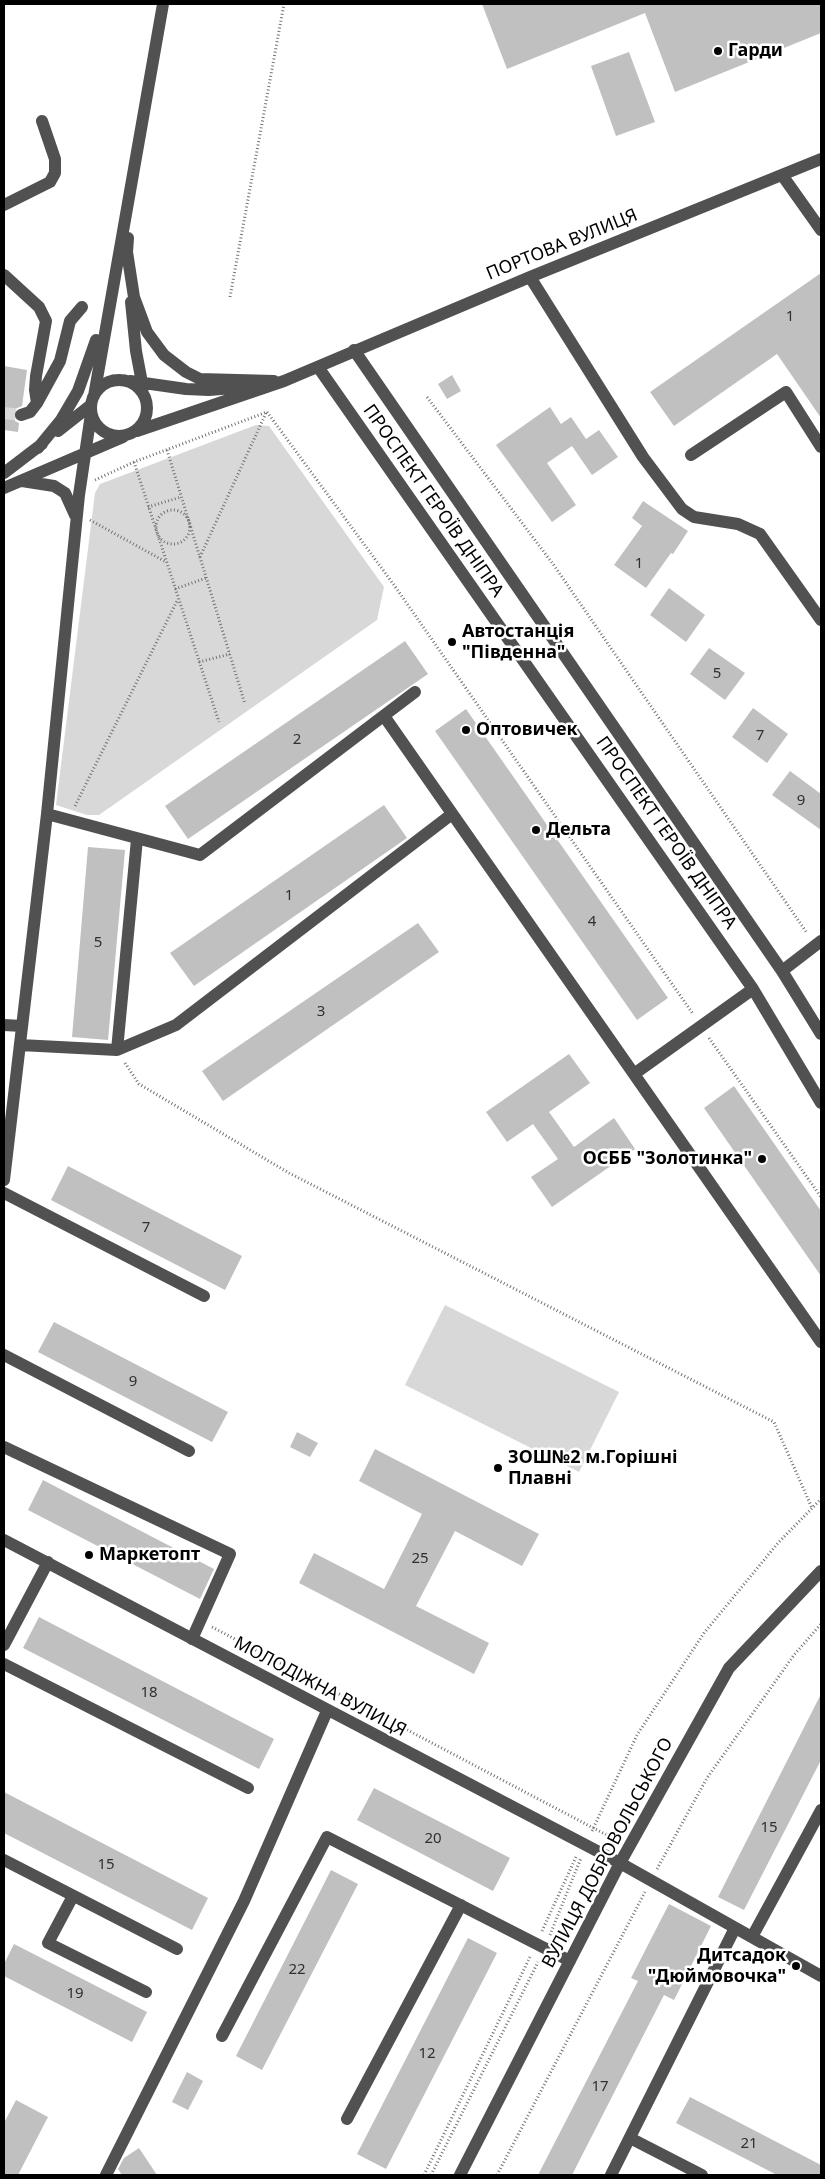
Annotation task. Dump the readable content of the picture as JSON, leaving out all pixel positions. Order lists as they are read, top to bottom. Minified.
{"streets":{"street":["ПОРТОВА ВУЛИЦЯ","ПРОСПЕКТ ГЕРОЇВ ДНІПРА","МОЛОДІЖНА ВУЛИЦЯ","ВУЛИЦЯ ДОБРОВОЛЬСЬКОГО"]},"crossings":[["ПОРТОВА ВУЛИЦЯ","ПРОСПЕКТ ГЕРОЇВ ДНІПРА"],["МОЛОДІЖНА ВУЛИЦЯ","ВУЛИЦЯ ДОБРОВОЛЬСЬКОГО"]],"places":["Гарди","Автостанція \"Південна\"","Оптовичек","Дельта","ОСББ \"Золотинка\"","ЗОШ№2 м.Горішні Плавні","Маркетопт","Дитсадок \"Дюймовочка\""],"house_numbers":["1","1","5","7","2","9","1","4","5","3","7","9","25","18","15","20","15","22","19","12","17","21"]}
